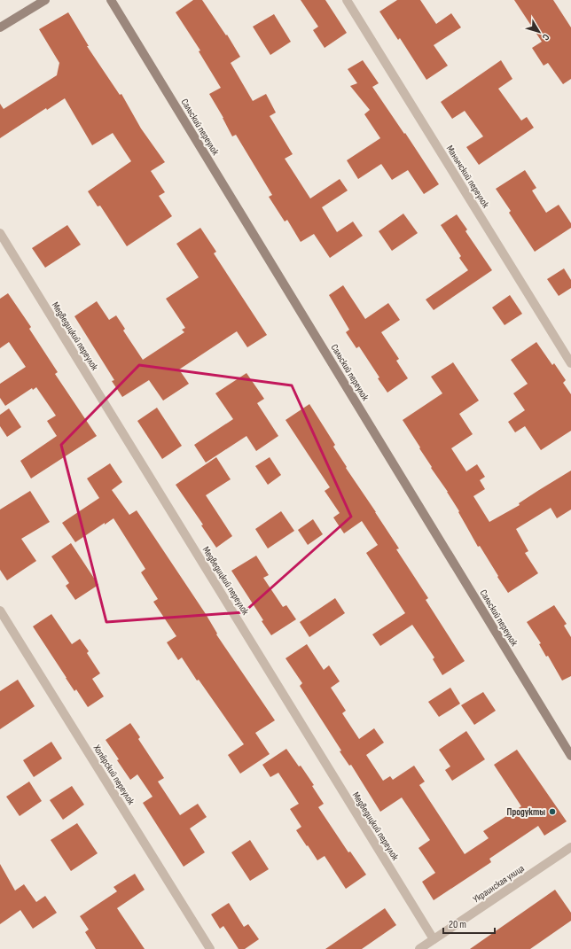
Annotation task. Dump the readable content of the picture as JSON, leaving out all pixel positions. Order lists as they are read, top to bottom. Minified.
{"streets":{"main road":["Сальский переулок"],"street":["Манычский переулок","Медведицкий переулок","Хопёрский переулок","Украинская улица"]},"crossings":[["Медведицкий переулок","Украинская улица"]],"places":["Продукты"],"scale_bar":"20 m","north":"bottom right"}
